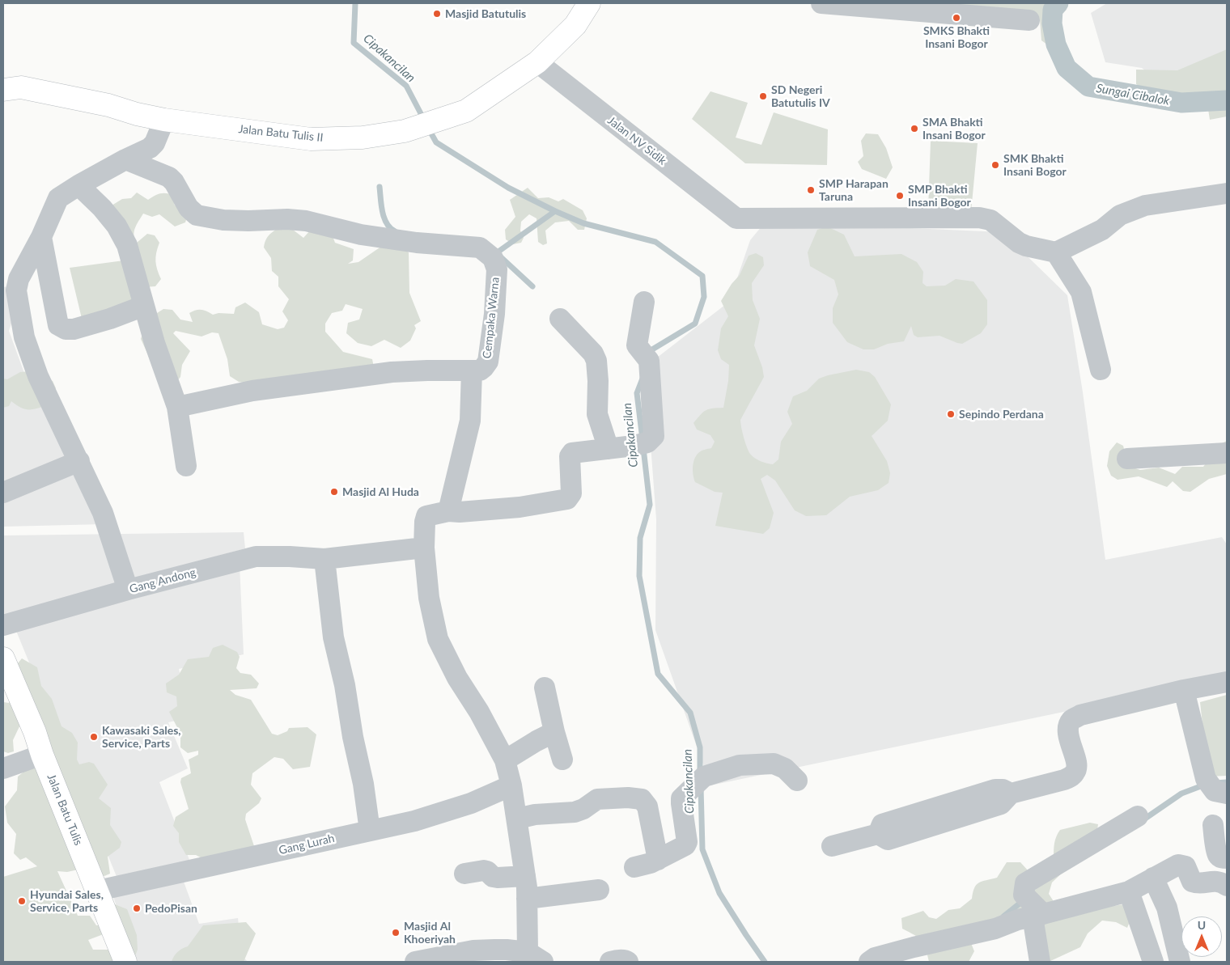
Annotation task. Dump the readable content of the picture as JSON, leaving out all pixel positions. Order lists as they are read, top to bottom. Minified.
{"streets":{"main road":["Jalan Batu Tulis II","Jalan Batu Tulis"],"street":["Jalan NV Sidik","Cempaka Warna","Gang Andong","Gang Lurah"]},"crossings":[["Jalan Batu Tulis II","Jalan NV Sidik"],["Jalan Batu Tulis","Gang Lurah"]],"water":["Cipakancilan","Sungai Cibalok"],"places":["Masjid Batutulis","SMKS Bhakti Insani Bogor","SD Negeri Batutulis IV","SMA Bhakti Insani Bogor","SMK Bhakti Insani Bogor","SMP Harapan Taruna","SMP Bhakti Insani Bogor","Sepindo Perdana","Masjid Al Huda","Kawasaki Sales, Service, Parts","Hyundai Sales, Service, Parts","PedoPisan","Masjid Al Khoeriyah"],"north":"top"}
